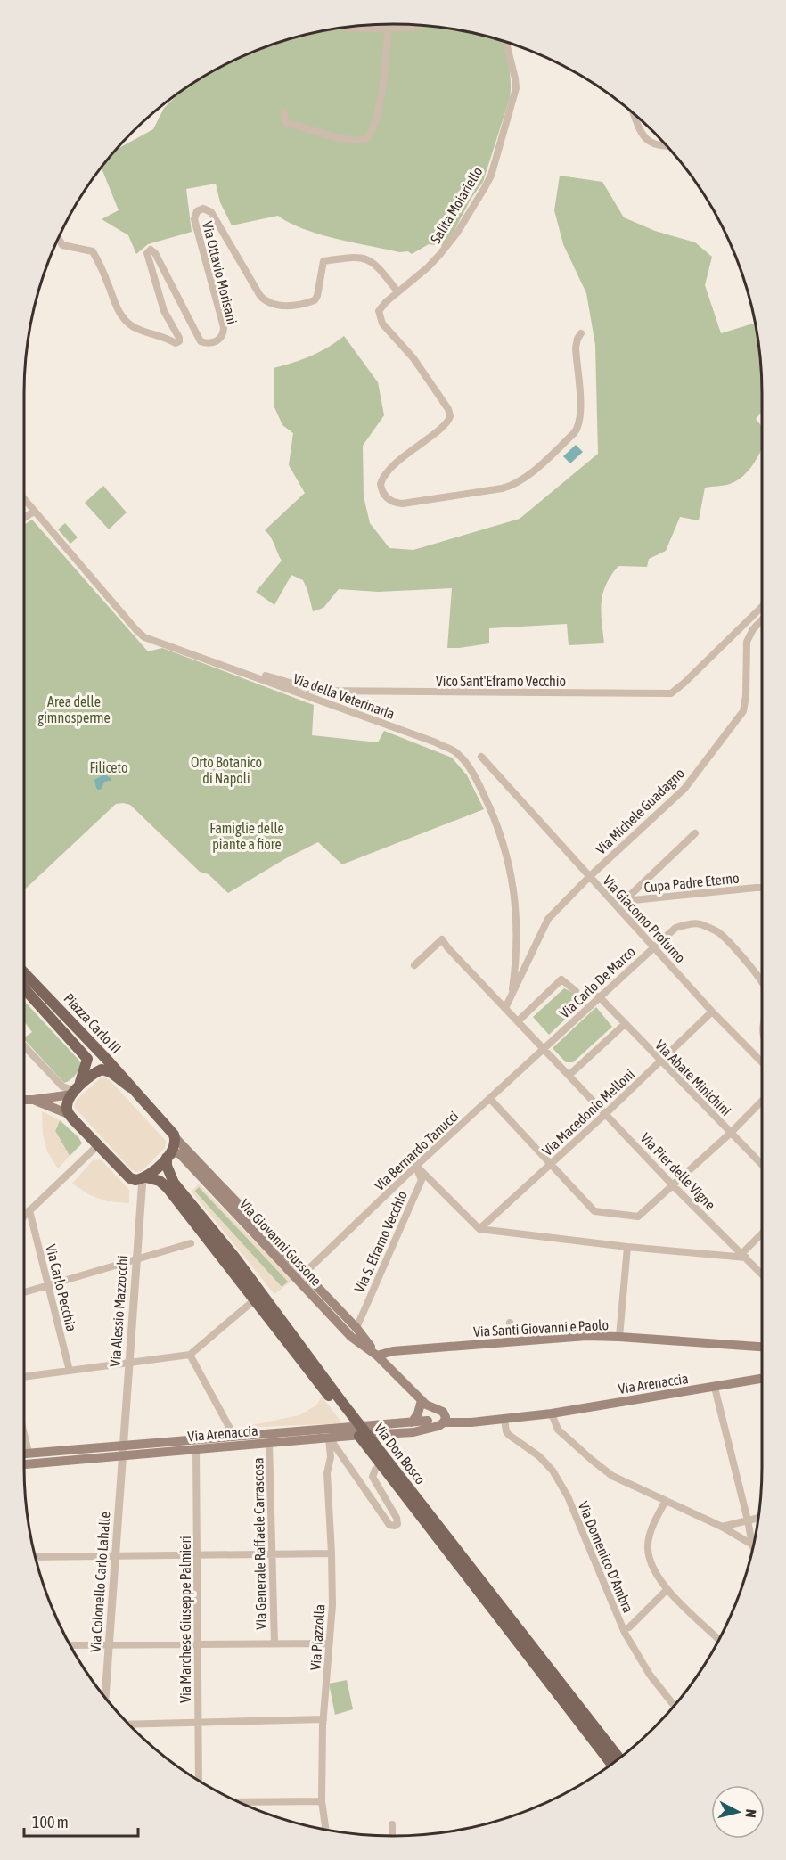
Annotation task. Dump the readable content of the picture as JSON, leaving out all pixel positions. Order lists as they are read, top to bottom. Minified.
{"streets":{"main road":["Piazza Carlo III","Via Giovanni Gussone","Via Santi Giovanni e Paolo","Via Arenaccia","Via Don Bosco"],"street":["Salita Moiariello","Via Ottavio Morisani","Vico Sant'Eframo Vecchio","Via della Veterinaria","Via Michele Guadagno","Cupa Padre Eterno","Via Giacomo Profumo","Via Carlo De Marco","Via Abate Minichini","Via Macedonio Melloni","Via Bernardo Tanucci","Via Pier delle Vigne","Via S. Eframo Vecchio","Via Carlo Pecchia","Via Alessio Mazzocchi","Via Generale Raffaele Carrascosa","Via Domenico D'Ambra","Via Colonello Carlo Lahalle","Via Marchese Giuseppe Palmieri","Via Piazzolla"]},"crossings":[["Salita Moiariello","Via Ottavio Morisani"],["Vico Sant'Eframo Vecchio","Via della Veterinaria"],["Via della Veterinaria","Via Michele Guadagno"],["Via Michele Guadagno","Via Giacomo Profumo"],["Cupa Padre Eterno","Via Giacomo Profumo"],["Via Giacomo Profumo","Via Carlo De Marco"],["Via Giacomo Profumo","Via Macedonio Melloni"],["Via Carlo De Marco","Via Abate Minichini"],["Via Carlo De Marco","Via Bernardo Tanucci"],["Via Carlo De Marco","Via Pier delle Vigne"],["Piazza Carlo III","Via Giovanni Gussone"],["Via Abate Minichini","Via Macedonio Melloni"],["Via Macedonio Melloni","Via Pier delle Vigne"],["Via Bernardo Tanucci","Via Pier delle Vigne"],["Via Bernardo Tanucci","Via S. Eframo Vecchio"],["Via Bernardo Tanucci","Via Giovanni Gussone"],["Via S. Eframo Vecchio","Via Giovanni Gussone"],["Via Giovanni Gussone","Via Santi Giovanni e Paolo"],["Via Giovanni Gussone","Via Arenaccia"],["Via Giovanni Gussone","Via Don Bosco"],["Via Alessio Mazzocchi","Via Arenaccia"],["Via Alessio Mazzocchi","Via Don Bosco"],["Via Alessio Mazzocchi","Via Colonello Carlo Lahalle"],["Via Arenaccia","Via Generale Raffaele Carrascosa"],["Via Arenaccia","Via Domenico D'Ambra"],["Via Arenaccia","Via Colonello Carlo Lahalle"],["Via Arenaccia","Via Marchese Giuseppe Palmieri"],["Via Arenaccia","Via Piazzolla"]],"parks":["Area delle gimnosperme","Orto Botanico di Napoli","Filiceto","Famiglie delle piante a fiore"],"scale_bar":"100 m","north":"right"}
